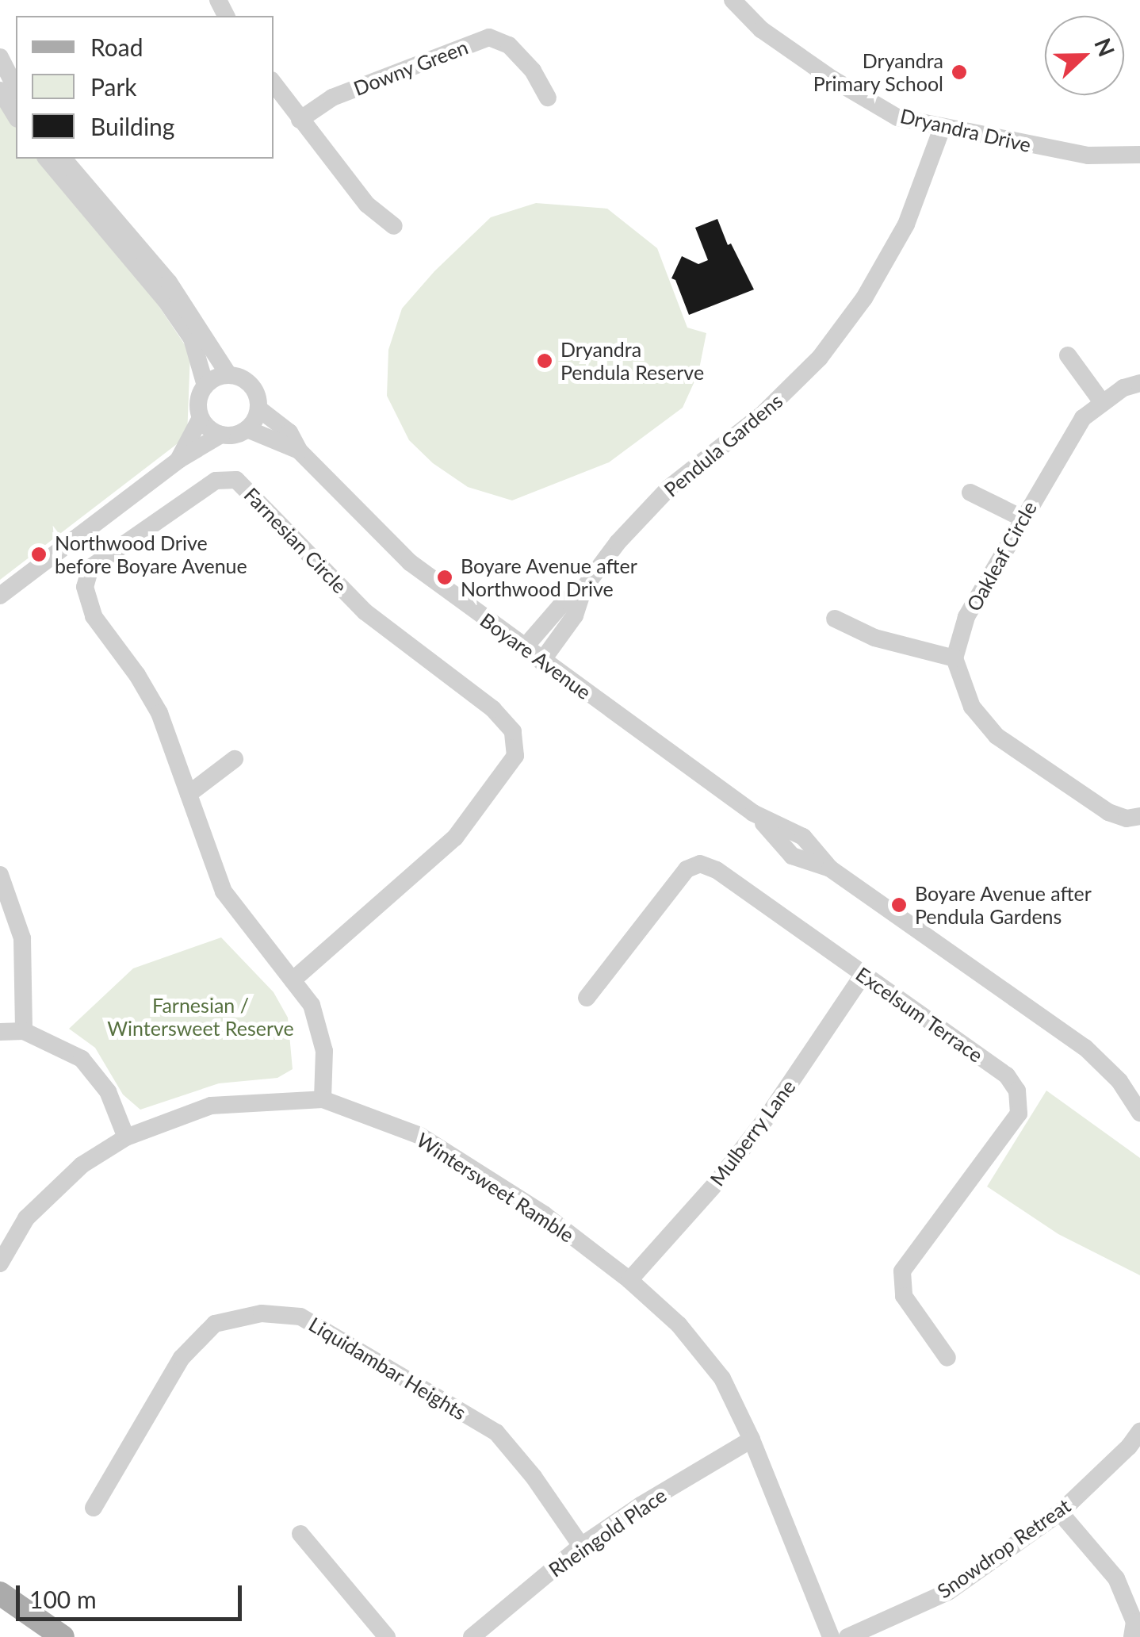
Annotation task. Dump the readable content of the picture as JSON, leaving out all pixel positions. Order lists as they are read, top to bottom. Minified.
{"streets":{"street":["Downy Green","Dryandra Drive","Pendula Gardens","Farnesian Circle","Oakleaf Circle","Boyare Avenue","Excelsum Terrace","Mulberry Lane","Wintersweet Ramble","Liquidambar Heights","Rheingold Place","Snowdrop Retreat"]},"crossings":[["Dryandra Drive","Pendula Gardens"],["Pendula Gardens","Boyare Avenue"],["Farnesian Circle","Wintersweet Ramble"],["Excelsum Terrace","Mulberry Lane"],["Mulberry Lane","Wintersweet Ramble"],["Wintersweet Ramble","Rheingold Place"],["Liquidambar Heights","Rheingold Place"]],"parks":["Farnesian / Wintersweet Reserve"],"places":["Dryandra Primary School","Dryandra Pendula Reserve","Northwood Drive before Boyare Avenue","Boyare Avenue after Northwood Drive","Boyare Avenue after Pendula Gardens"],"legend":["Road","Park","Building"],"scale_bar":"100 m","north":"right"}
